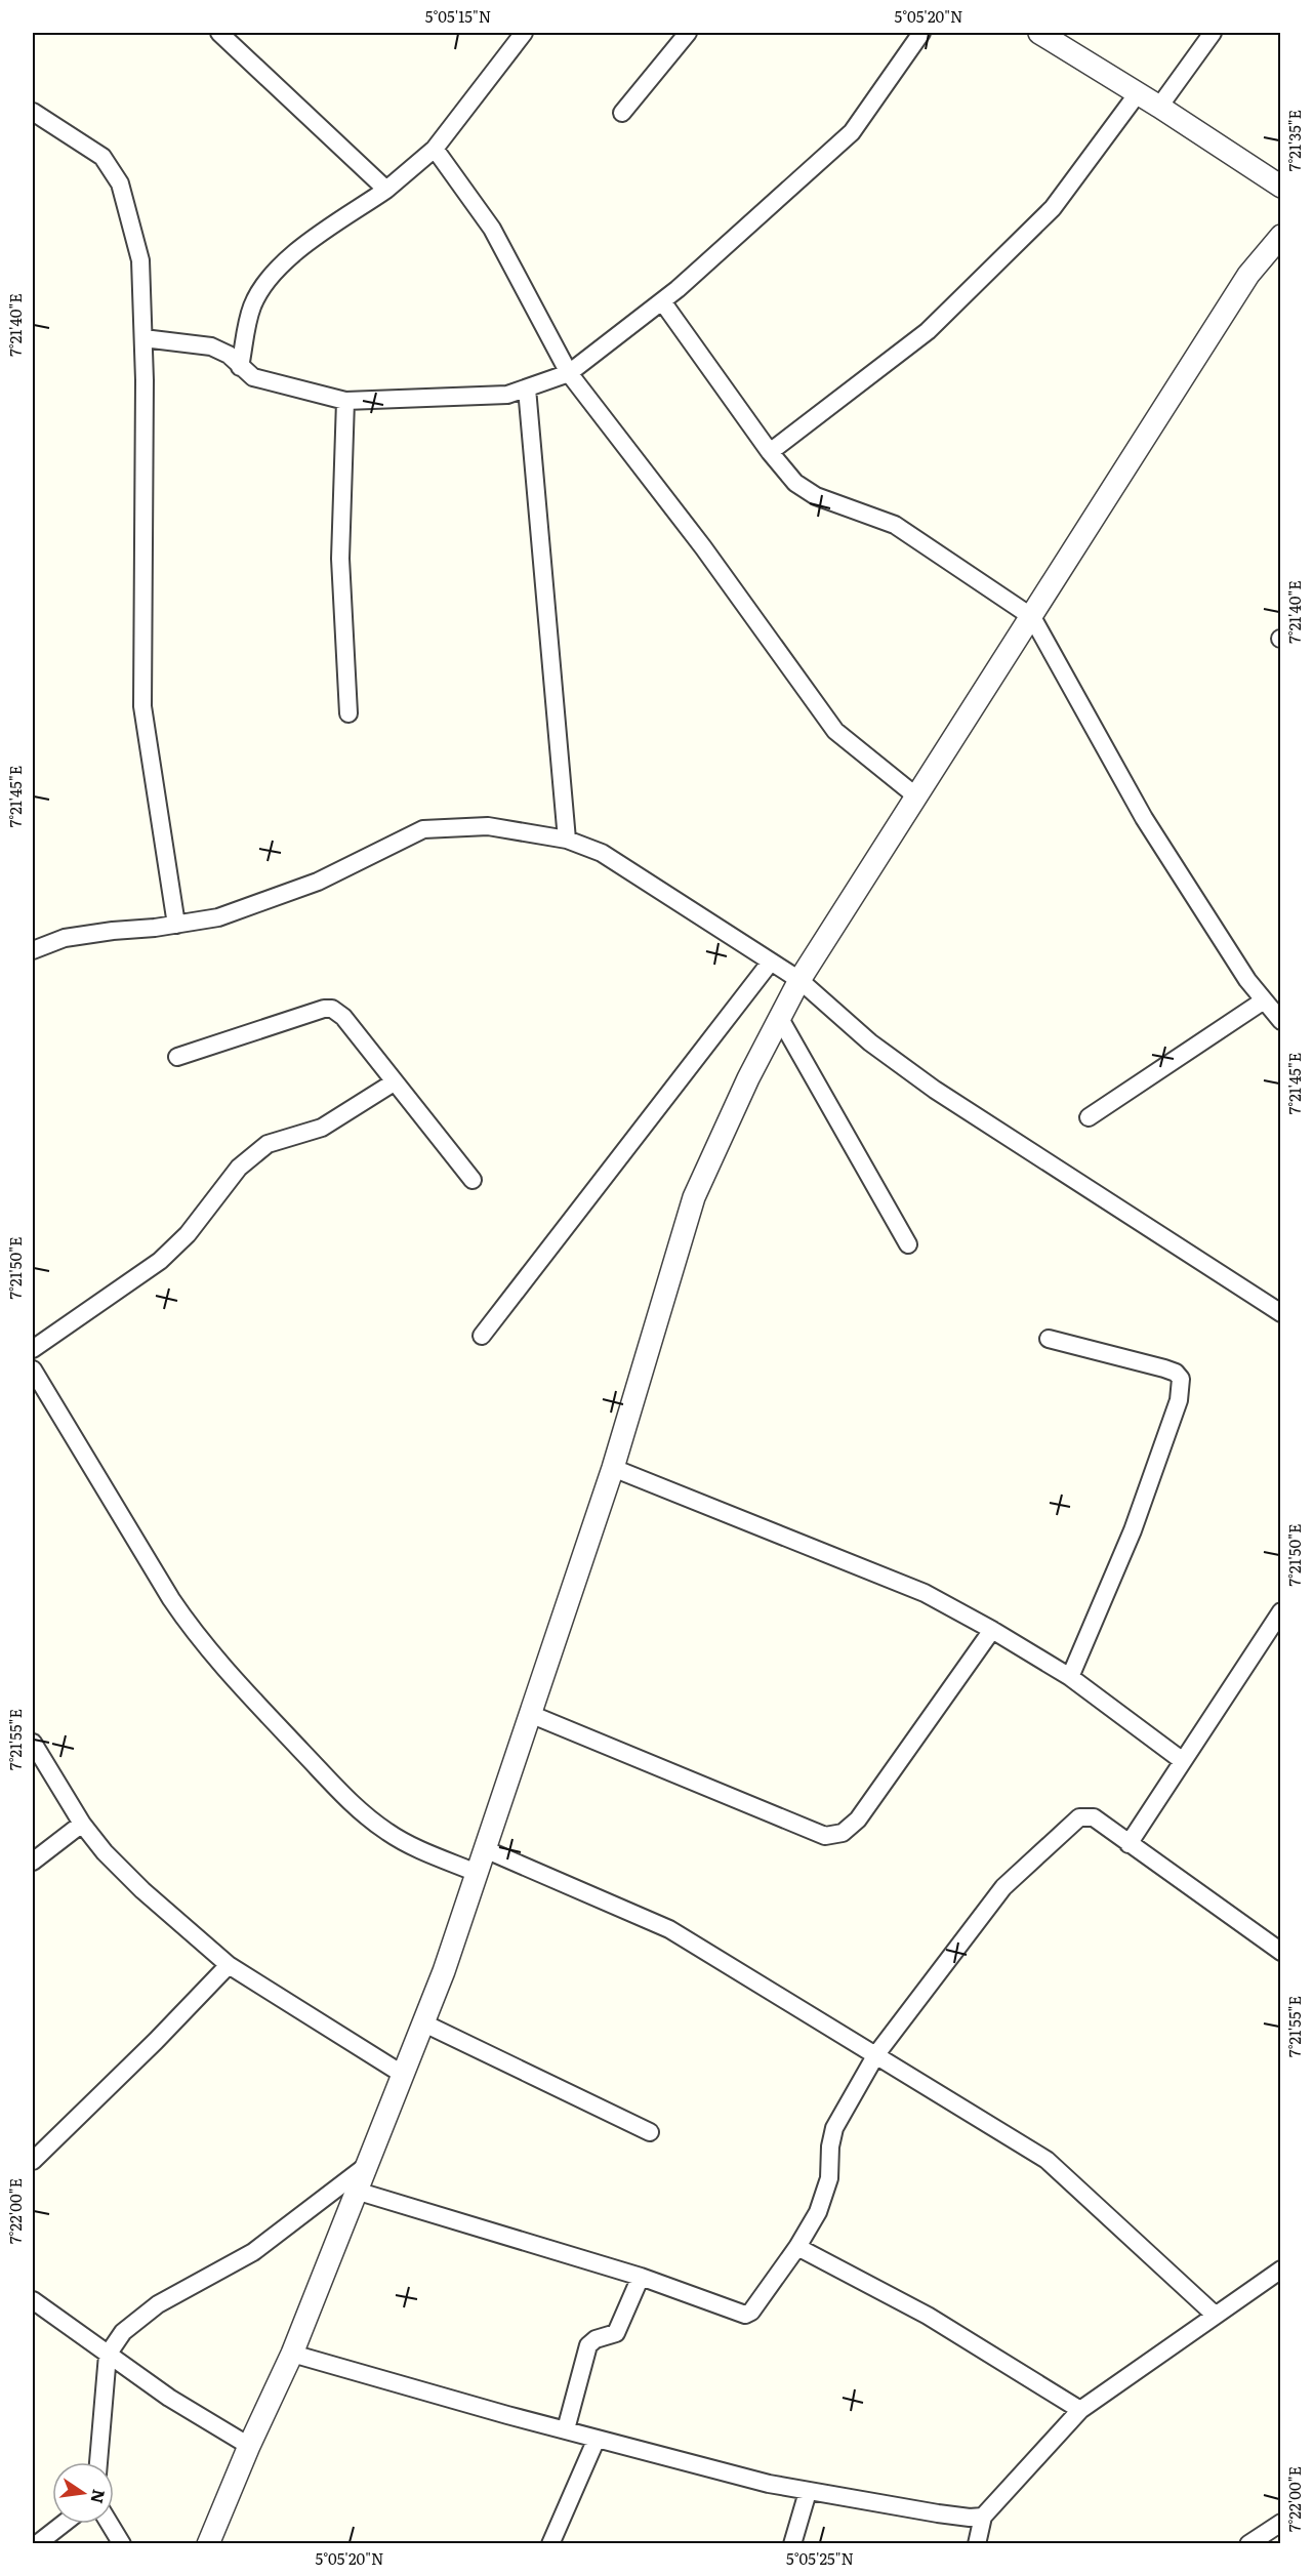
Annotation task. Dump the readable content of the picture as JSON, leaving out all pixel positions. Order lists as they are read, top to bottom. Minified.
{"north":"right","coordinates":["5°05'15\"N","5°05'20\"N","7°21'35\"E","7°21'40\"E","7°21'45\"E","7°21'50\"E","7°21'55\"E","7°22'00\"E","5°05'25\"N"]}
